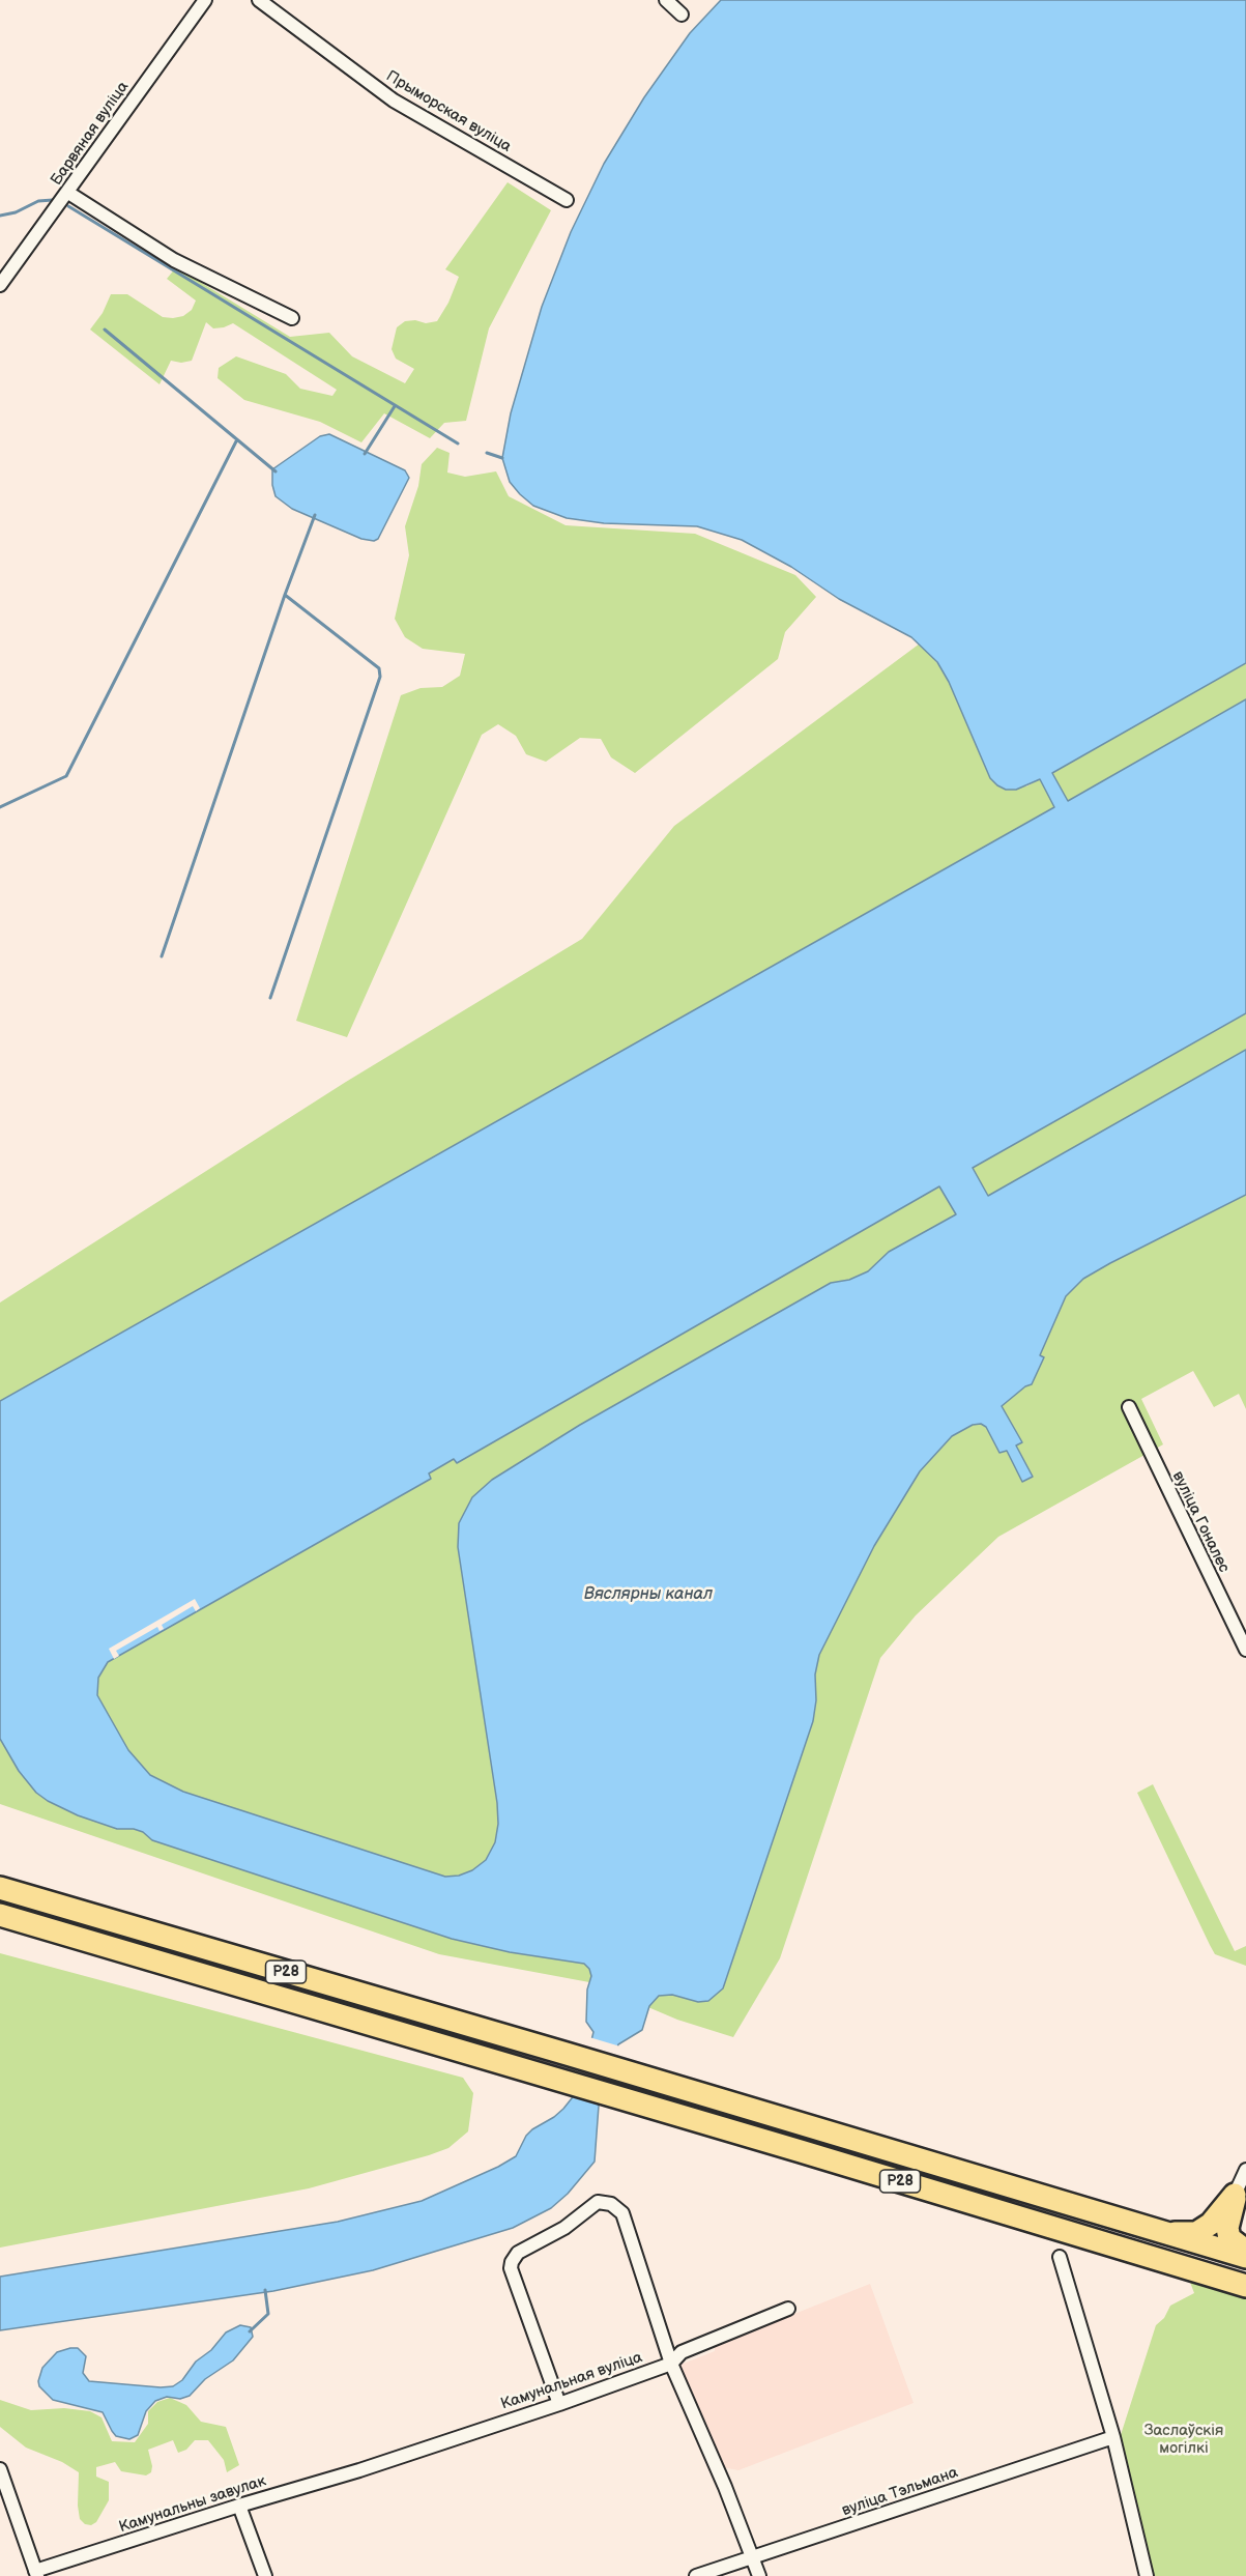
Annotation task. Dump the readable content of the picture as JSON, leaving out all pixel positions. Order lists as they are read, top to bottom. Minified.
{"streets":{"highway":["Р28"],"street":["Прыморская вуліца","Барвяная вуліца","вуліца Гоналес","Камунальная вуліца","вуліца Тэльмана","Камунальны завулак"]},"crossings":[["Камунальная вуліца","Камунальны завулак"]],"water":["Вяслярны канал"],"parks":["Заслаўскія могілкі"]}
